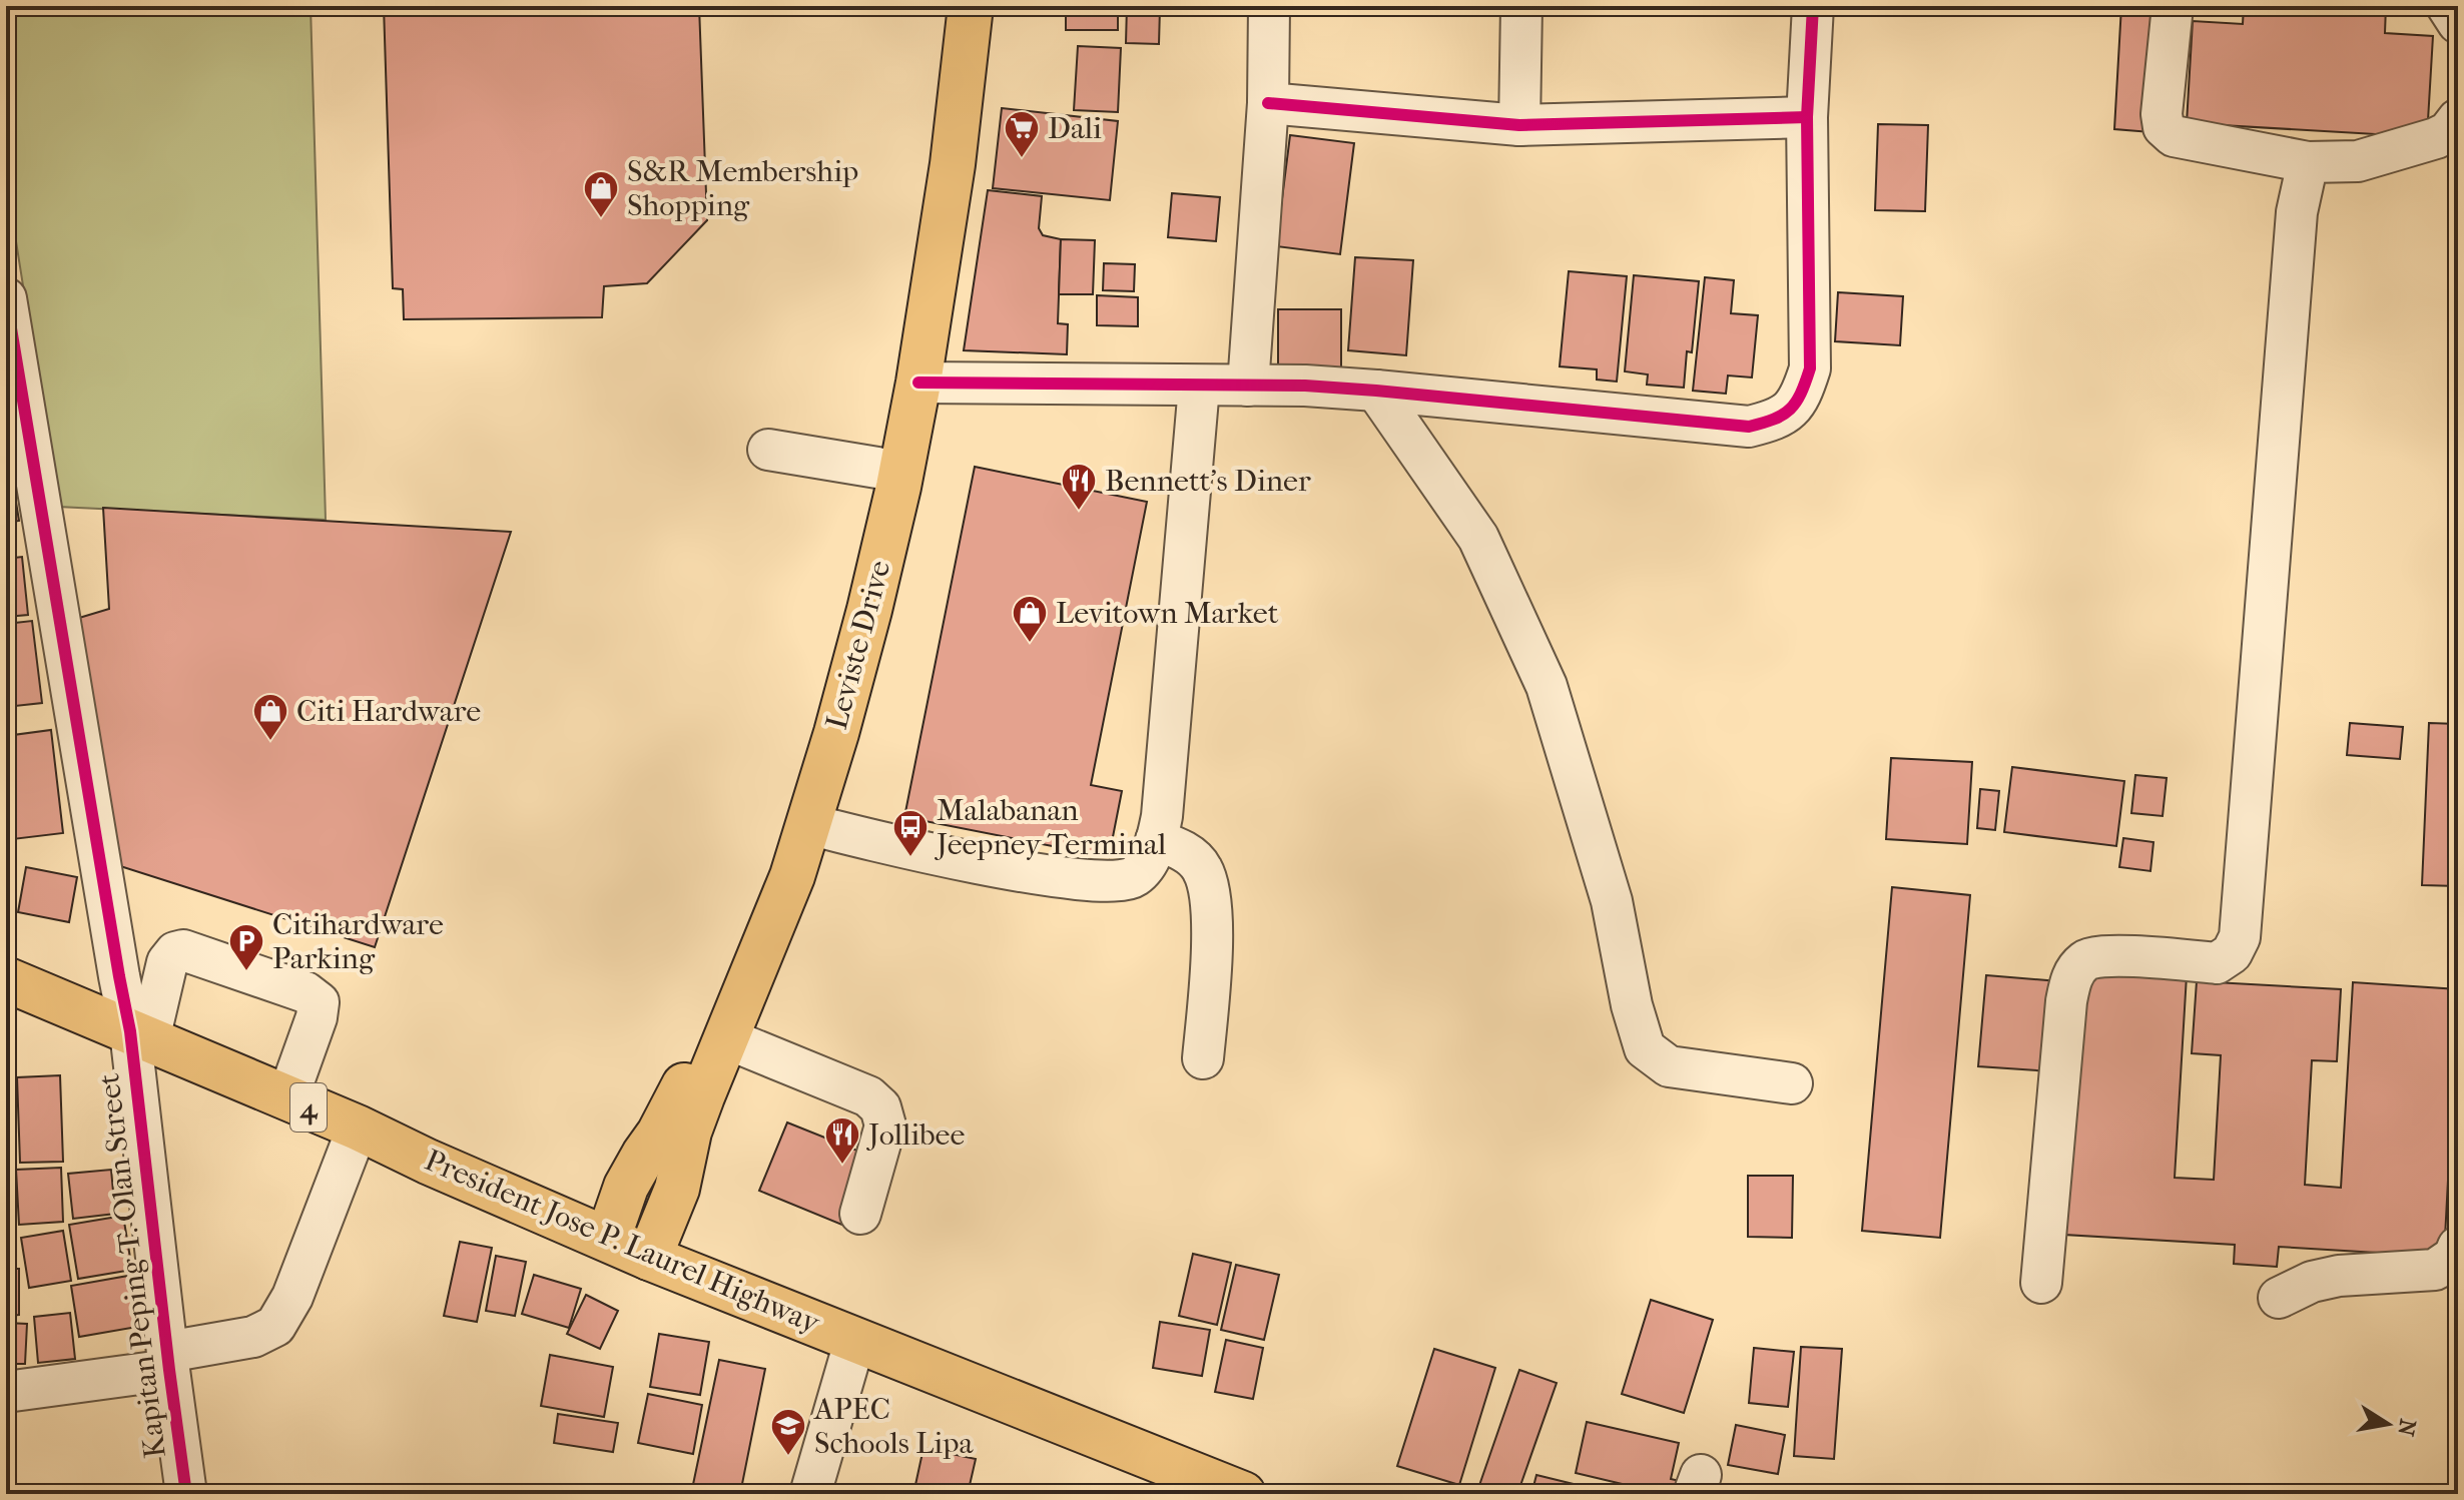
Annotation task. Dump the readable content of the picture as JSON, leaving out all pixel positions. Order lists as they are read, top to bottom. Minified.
{"streets":{"main road":["Leviste Drive","4","President Jose P. Laurel Highway"],"street":["Kapitan Peping T. Olan Street"]},"crossings":[["Leviste Drive","President Jose P. Laurel Highway"],["President Jose P. Laurel Highway","Kapitan Peping T. Olan Street"]],"places":{"supermarket":["Dali"],"shop":["S&R Membership Shopping","Levitown Market","Citi Hardware"],"restaurant":["Bennett's Diner","Jollibee"],"bus stop":["Malabanan Jeepney Terminal"],"parking":["Citihardware Parking"],"school or university":["APEC Schools Lipa"]},"north":"right"}
